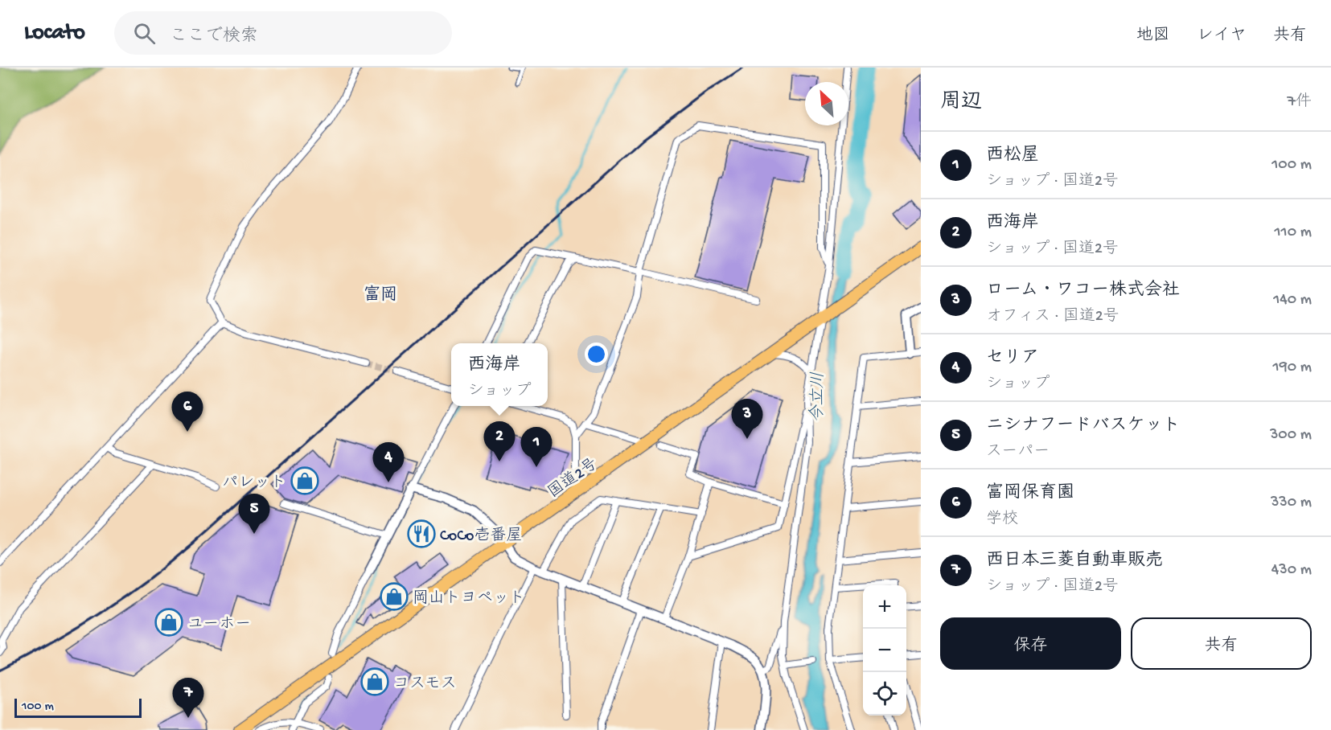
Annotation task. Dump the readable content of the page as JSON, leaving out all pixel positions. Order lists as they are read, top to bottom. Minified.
{"streets":{"highway":["国道2号"]},"districts":["富岡"],"water":["今立川"],"places":{"shop":["パレット","岡山トヨペット","ユーホー","コスモス"],"restaurant":["CoCo壱番屋"]},"scale_bar":"100 m","north":"top left","page":{"header":"Locato","search":"ここで検索","nav":["地図","レイヤ","共有"],"heading":["周辺","7件"],"list":[{"mark":"1","name":"西松屋","note":"ショップ · 国道2号","value":"100 m"},{"mark":"2","name":"西海岸","note":"ショップ · 国道2号","value":"110 m"},{"mark":"3","name":"ローム・ワコー株式会社","note":"オフィス · 国道2号","value":"140 m"},{"mark":"4","name":"セリア","note":"ショップ","value":"190 m"},{"mark":"5","name":"ニシナフードバスケット","note":"スーパー","value":"300 m"},{"mark":"6","name":"富岡保育園","note":"学校","value":"330 m"},{"mark":"7","name":"西日本三菱自動車販売","note":"ショップ · 国道2号","value":"430 m"}],"popup":["西海岸","ショップ"],"pins":["6","3","2","1","4","5","7"],"map_buttons":["+","−"],"buttons":["保存","共有"],"scale":"100 m"}}
